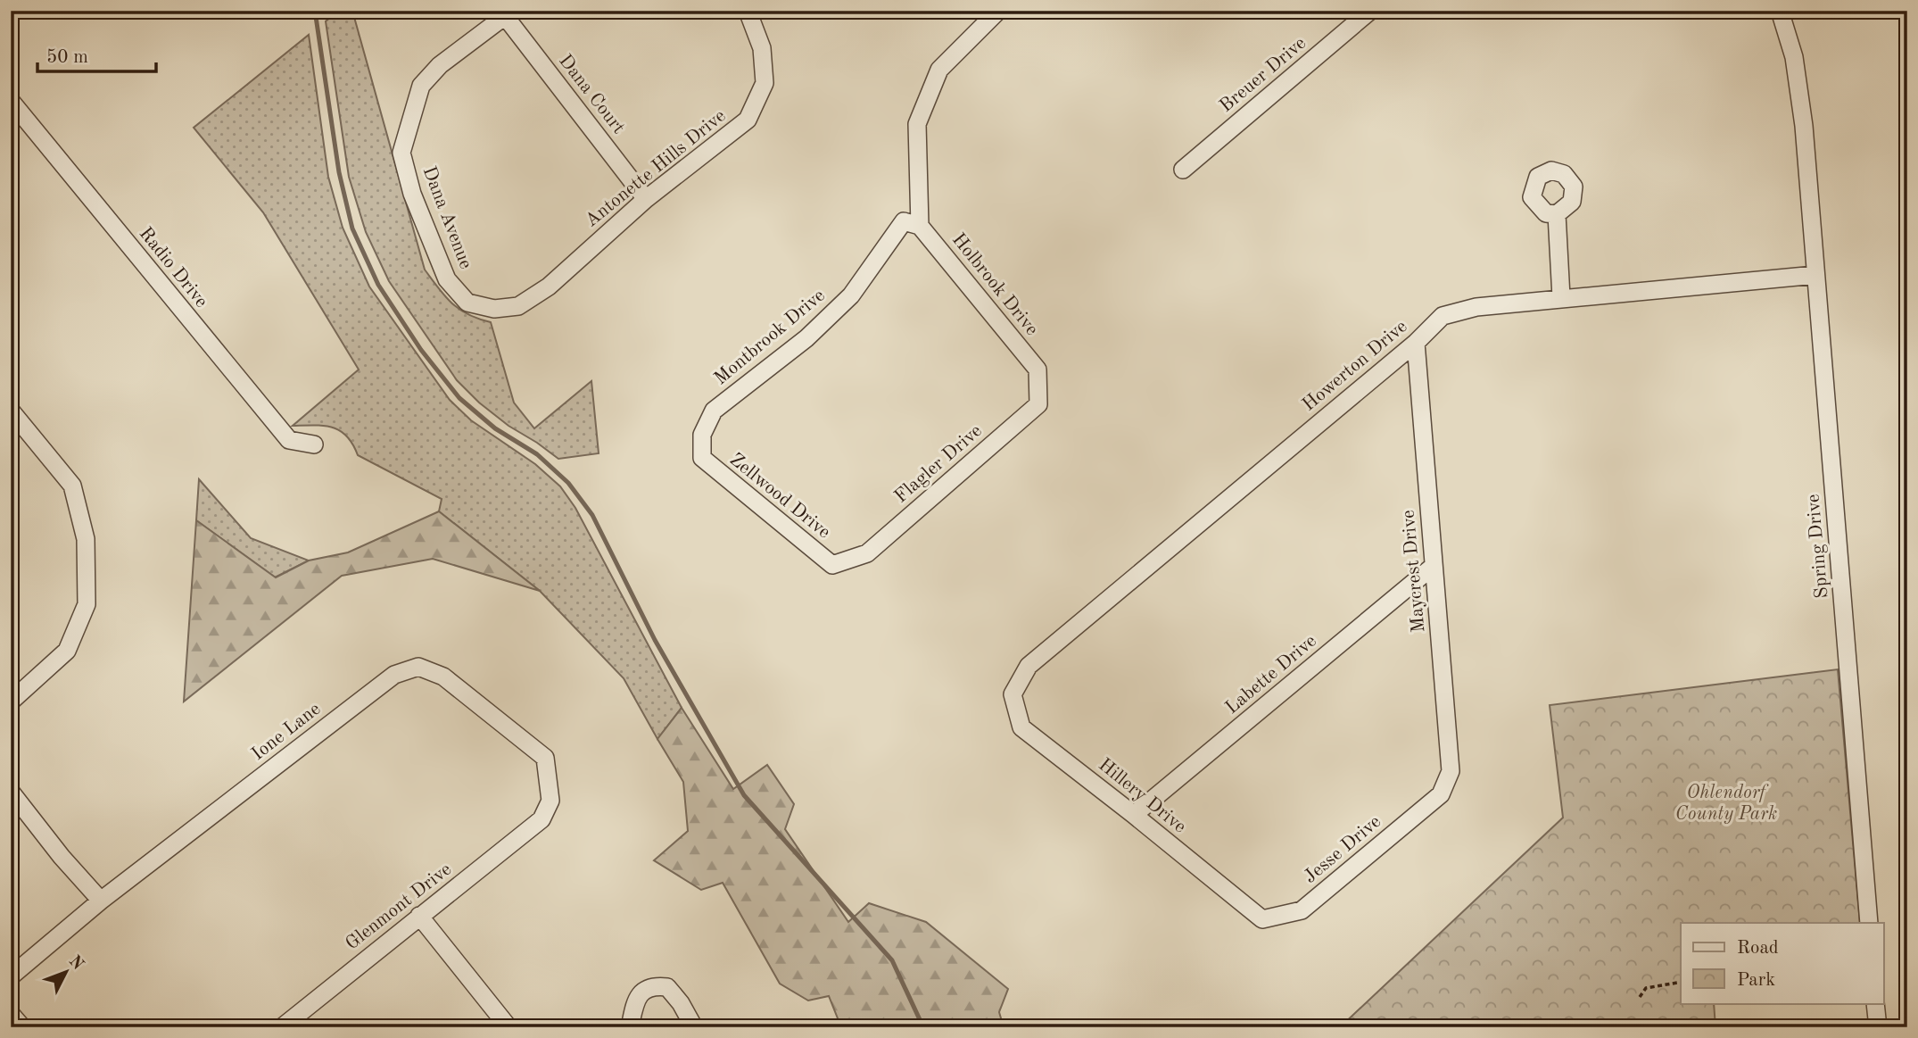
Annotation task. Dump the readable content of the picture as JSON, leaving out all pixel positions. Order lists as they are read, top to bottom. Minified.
{"streets":{"street":["Breuer Drive","Dana Court","Antonette Hills Drive","Dana Avenue","Radio Drive","Holbrook Drive","Montbrook Drive","Howerton Drive","Flagler Drive","Zellwood Drive","Spring Drive","Maycrest Drive","Labette Drive","Ione Lane","Hillery Drive","Jesse Drive","Glenmont Drive"]},"crossings":[["Dana Court","Antonette Hills Drive"],["Dana Court","Dana Avenue"],["Antonette Hills Drive","Dana Avenue"],["Holbrook Drive","Montbrook Drive"],["Holbrook Drive","Flagler Drive"],["Montbrook Drive","Zellwood Drive"],["Howerton Drive","Spring Drive"],["Howerton Drive","Maycrest Drive"],["Howerton Drive","Hillery Drive"],["Flagler Drive","Zellwood Drive"],["Maycrest Drive","Labette Drive"],["Maycrest Drive","Jesse Drive"],["Labette Drive","Hillery Drive"],["Ione Lane","Glenmont Drive"],["Hillery Drive","Jesse Drive"]],"parks":["Ohlendorf County Park"],"legend":["Road","Park"],"scale_bar":"50 m","north":"top right"}
